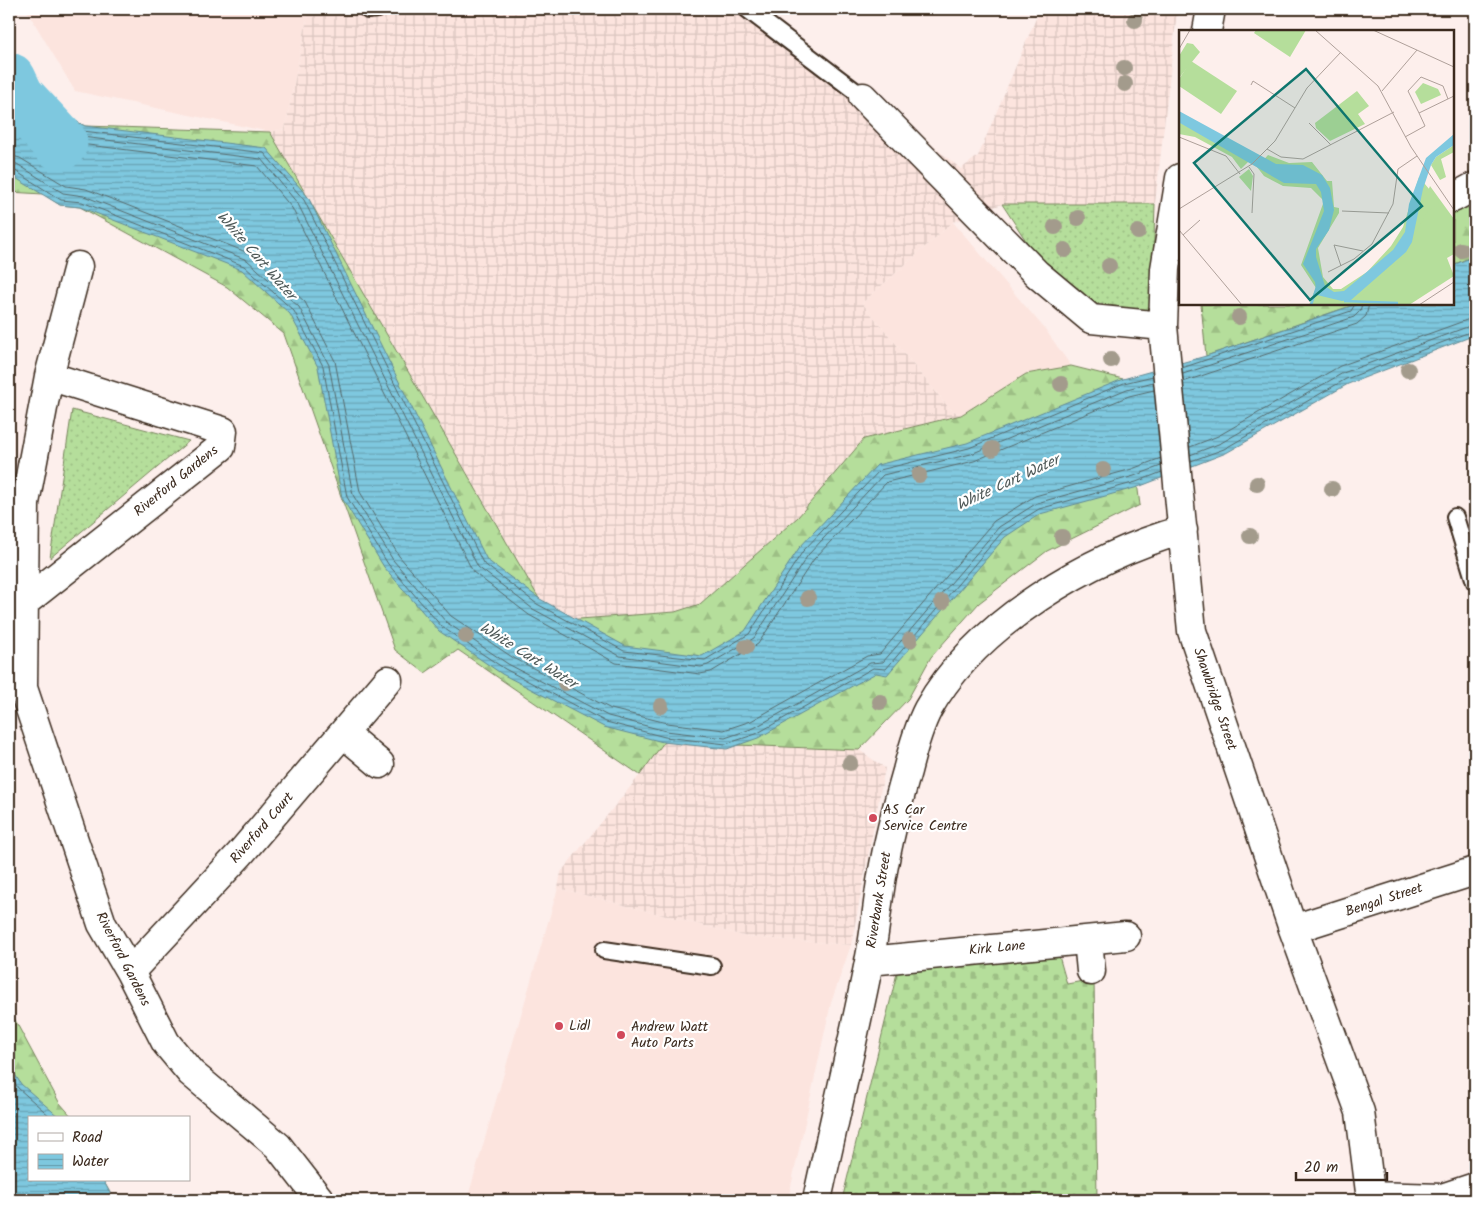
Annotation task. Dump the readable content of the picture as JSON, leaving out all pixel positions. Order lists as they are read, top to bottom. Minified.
{"streets":{"street":["Riverford Gardens","Shawbridge Street","Riverford Court","Riverbank Street","Bengal Street","Kirk Lane"]},"crossings":[["Riverford Gardens","Riverford Court"],["Shawbridge Street","Riverbank Street"],["Shawbridge Street","Bengal Street"],["Riverbank Street","Kirk Lane"]],"water":["White Cart Water"],"places":["AS Car Service Centre","Lidl","Andrew Watt Auto Parts"],"legend":["Road","Water"],"scale_bar":"20 m"}
